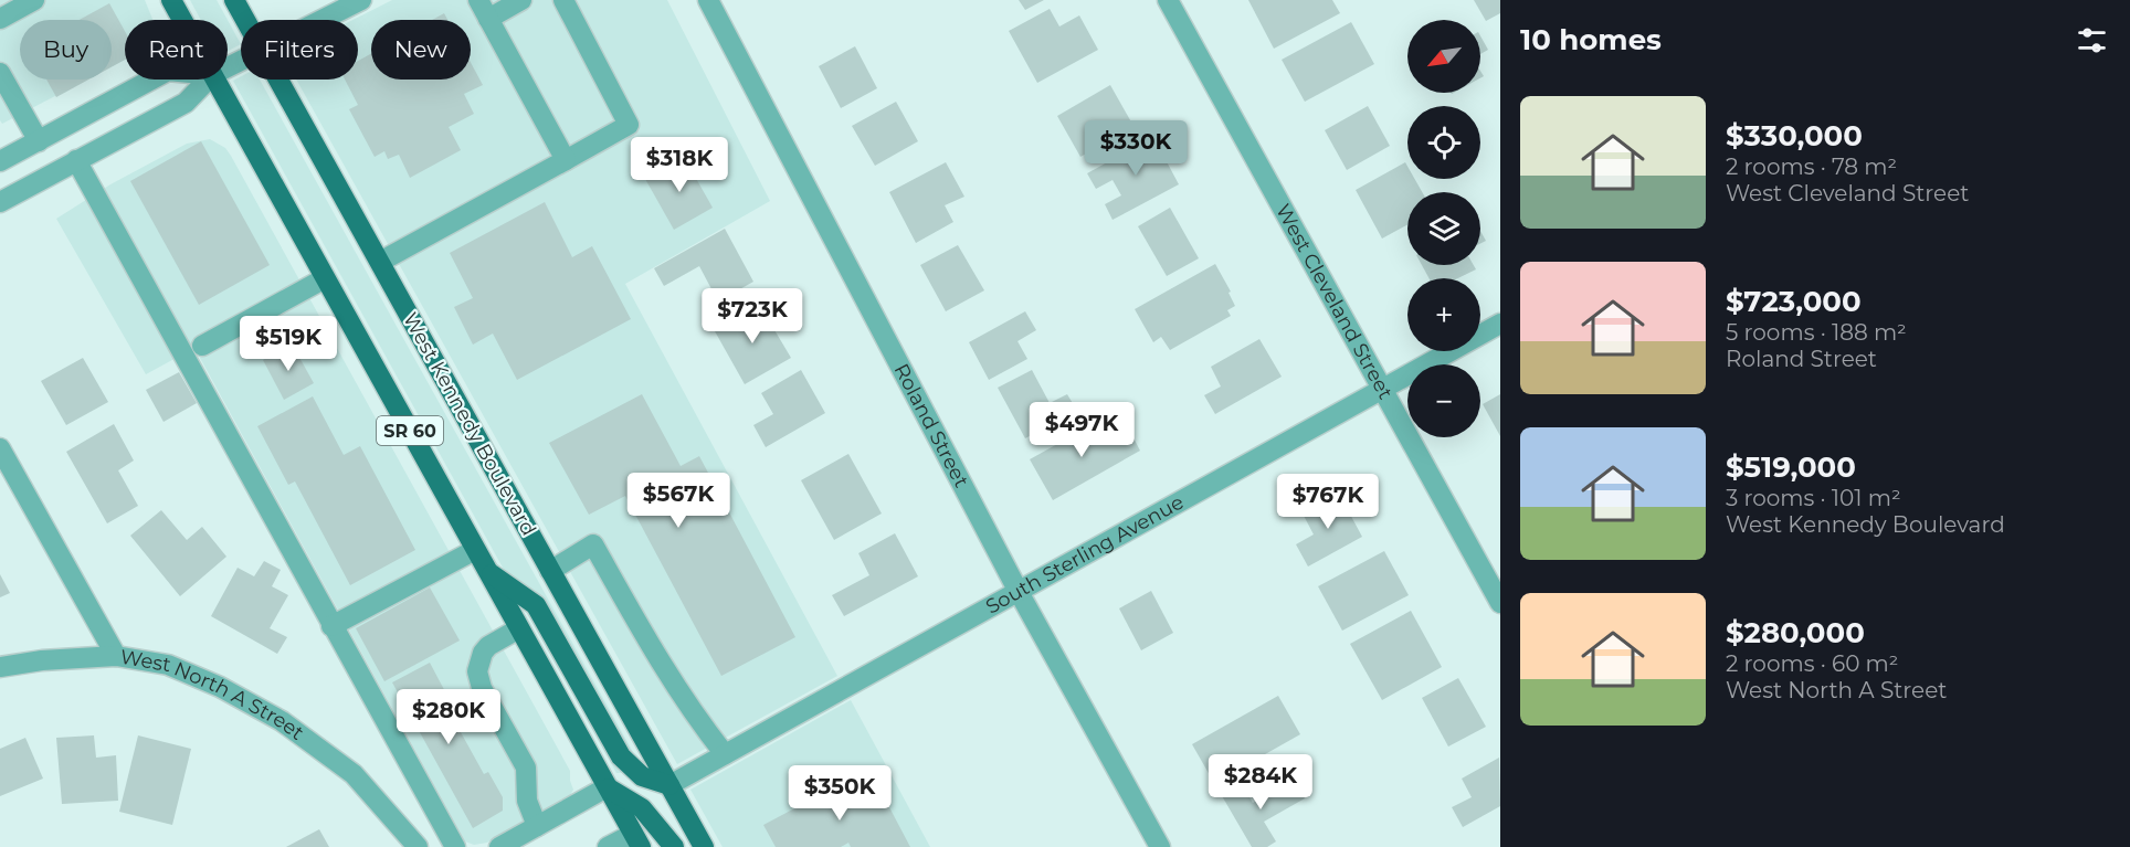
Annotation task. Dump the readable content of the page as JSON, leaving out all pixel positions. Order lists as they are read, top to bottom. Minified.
{"streets":{"main road":["West Kennedy Boulevard","SR 60"],"street":["West Cleveland Street","Roland Street","South Sterling Avenue","West North A Street"]},"crossings":[["West Cleveland Street","South Sterling Avenue"],["West Kennedy Boulevard","South Sterling Avenue"],["Roland Street","South Sterling Avenue"]],"north":"bottom left","page":{"heading":"10 homes","map_buttons":["+","−"],"chip":["Buy","Rent","Filters","New"],"list":[{"name":"$330,000","note":"2 rooms · 78 m² · West Cleveland Street"},{"name":"$723,000","note":"5 rooms · 188 m² · Roland Street"},{"name":"$519,000","note":"3 rooms · 101 m² · West Kennedy Boulevard"},{"name":"$280,000","note":"2 rooms · 60 m² · West North A Street"}],"price":["$330K","$318K","$723K","$519K","$497K","$567K","$767K","$280K","$284K","$350K"]}}
